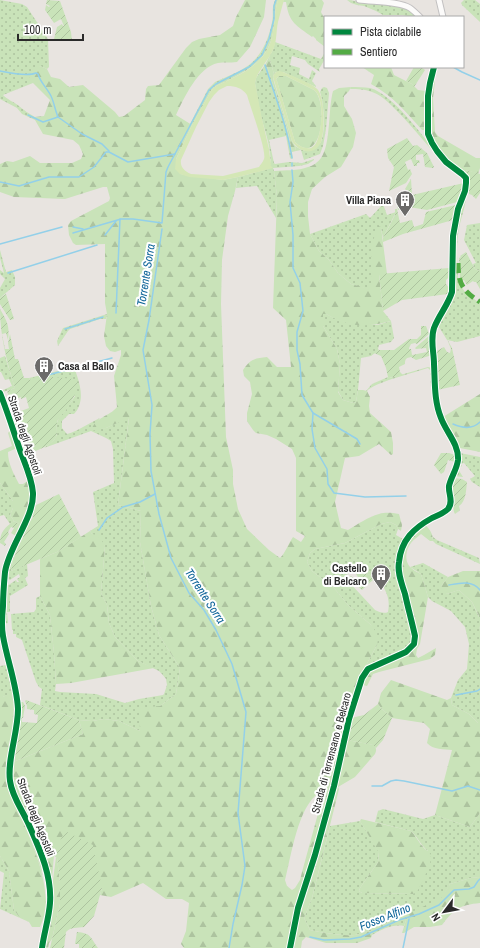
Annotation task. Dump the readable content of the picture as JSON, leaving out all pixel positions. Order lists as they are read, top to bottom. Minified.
{"streets":{"street":["Strada degli Agostoli","Strada di Terrensano e Belcaro"]},"water":["Torrente Sorra","Fosso Alfino"],"places":{"building":["Villa Piana","Casa al Ballo","Castello di Belcaro"]},"legend":["Pista ciclabile","Sentiero"],"scale_bar":"100 m","north":"bottom left"}
